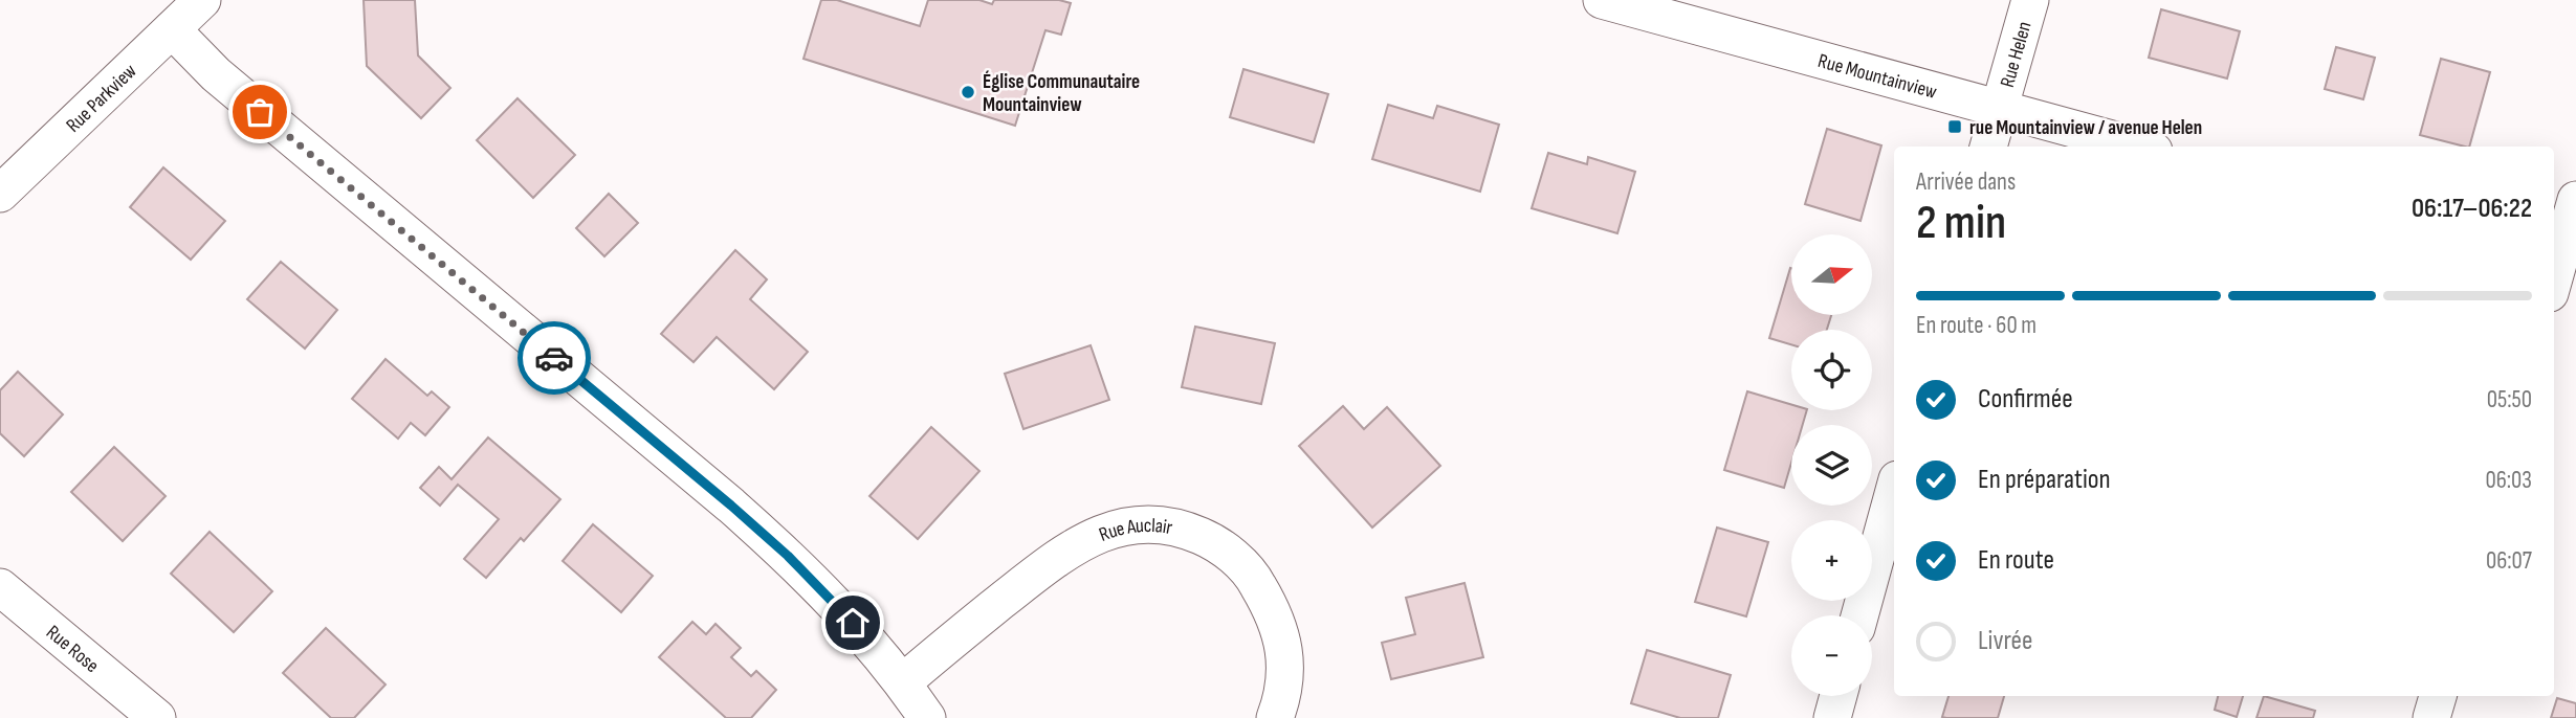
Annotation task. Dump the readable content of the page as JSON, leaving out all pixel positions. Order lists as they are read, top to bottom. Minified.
{"streets":{"street":["Rue Helen","Rue Mountainview","Rue Parkview","Rue Auclair","Rue Rose"]},"crossings":[["Rue Helen","Rue Mountainview"]],"places":{"other":["Église Communautaire Mountainview"],"transit":["rue Mountainview / avenue Helen"]},"north":"right","page":{"heading":["2 min","Arrivée dans","06:17–06:22"],"map_buttons":["+","−"],"bar":"En route · 60 m","list":[["Confirmée","05:50"],["En préparation","06:03"],["En route","06:07"],"Livrée"]}}
